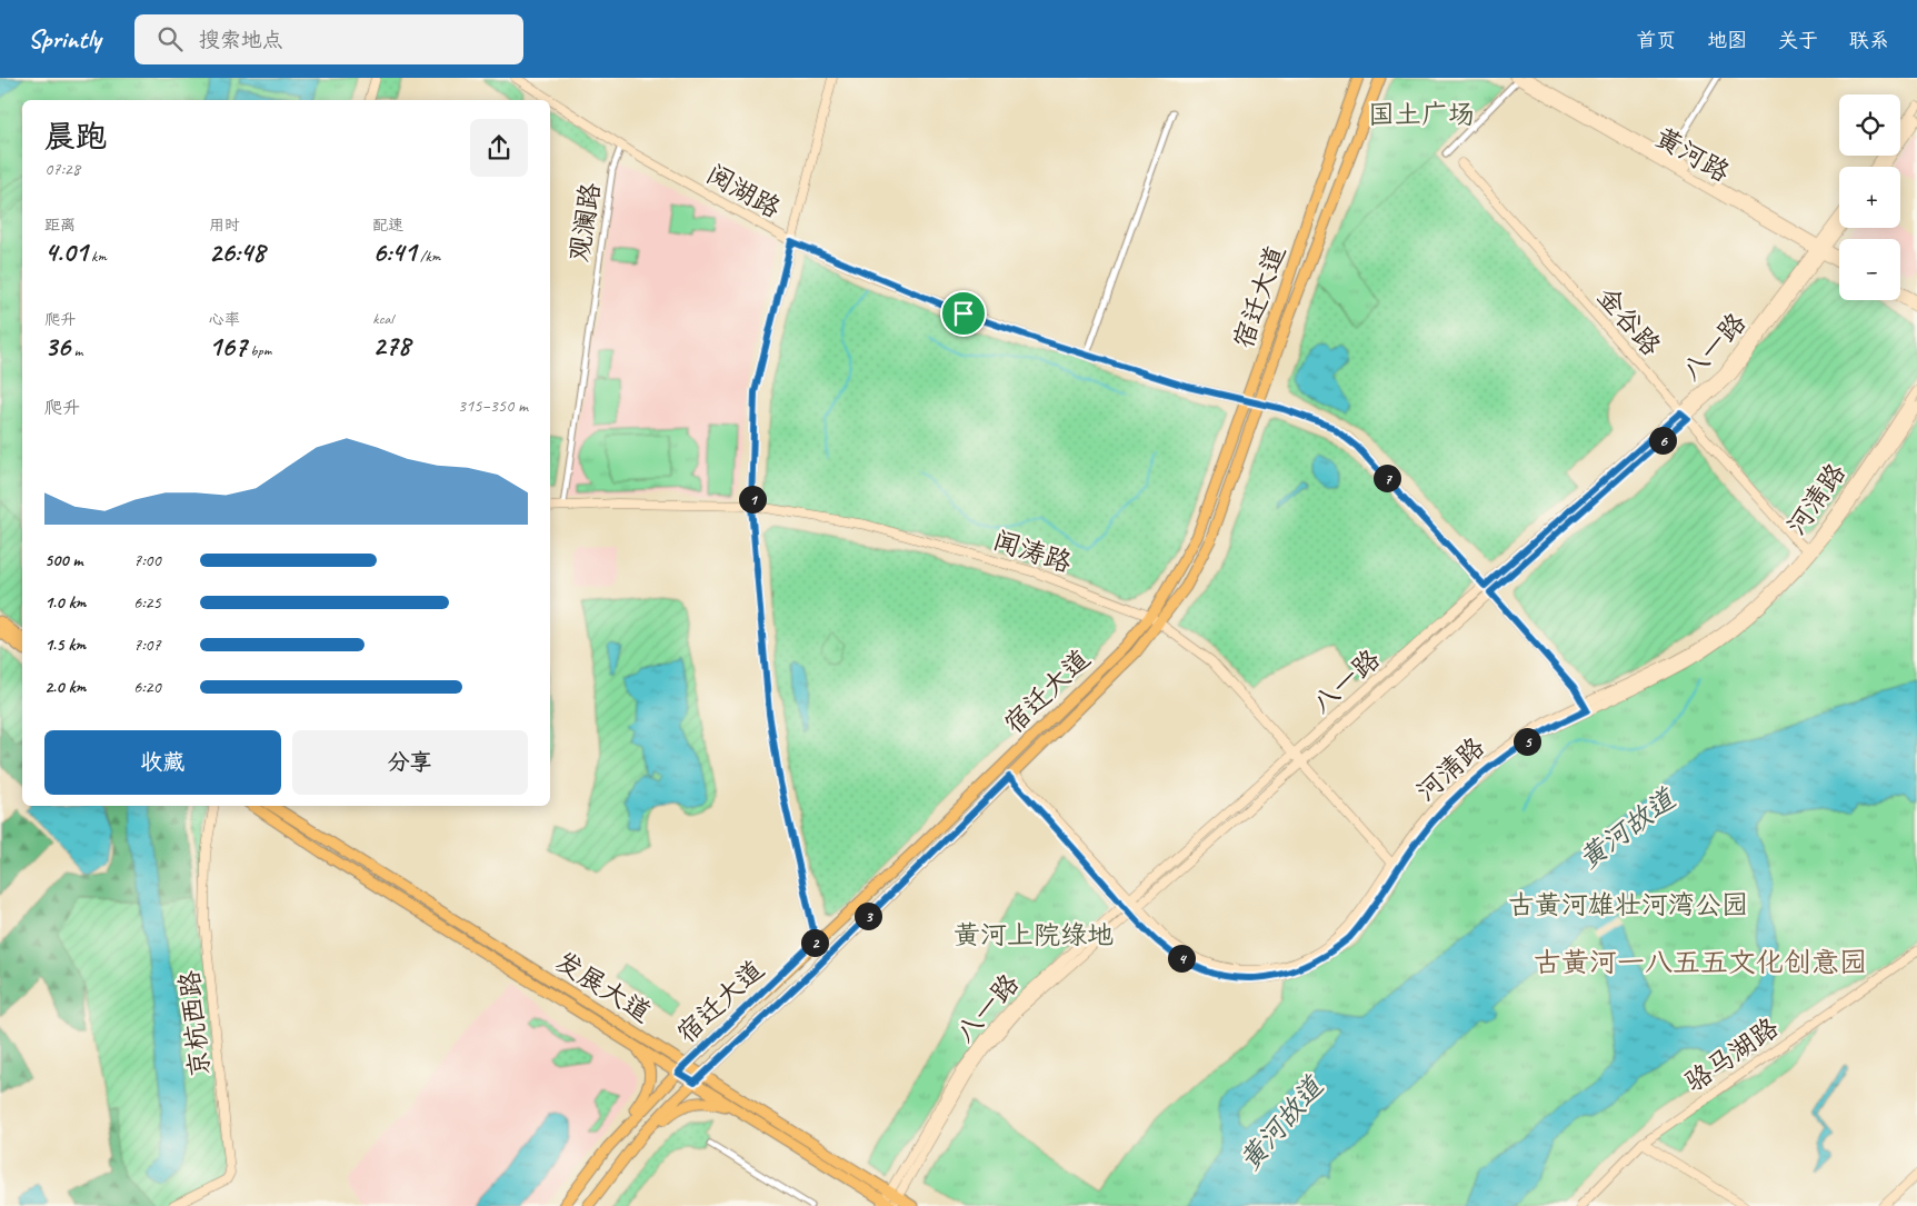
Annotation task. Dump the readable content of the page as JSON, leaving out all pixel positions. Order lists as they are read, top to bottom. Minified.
{"streets":{"main road":["宿迁大道","发展大道"],"street":["黄河路","阅湖路","观澜路","金谷路","八一路","河清路","闻涛路","京杭西路","骆马湖路"]},"crossings":[["黄河路","八一路"],["阅湖路","观澜路"],["阅湖路","宿迁大道"],["阅湖路","八一路"],["阅湖路","河清路"],["观澜路","闻涛路"],["宿迁大道","河清路"],["宿迁大道","闻涛路"],["宿迁大道","发展大道"],["金谷路","八一路"],["金谷路","河清路"],["八一路","河清路"],["八一路","闻涛路"],["八一路","发展大道"],["河清路","闻涛路"]],"districts":["古黄河一八五五文化创意园"],"water":["黄河故道"],"parks":["国土广场","古黄河雄壮河湾公园","黄河上院绿地"],"page":{"header":"Sprintly","search":"搜索地点","nav":["首页","地图","关于","联系"],"map_buttons":["+","−"],"heading":["晨跑","07:28"],"stats":[["距离","4.01 km"],["用时","26:48"],["配速","6:41 /km"],["爬升","36 m"],["心率","167 bpm"],["kcal","278"]],"chart":["爬升","315–350 m"],"pins":["6","7","1","5","3","2","4"],"list":[{"name":"500 m","note":"7:00"},{"name":"1.0 km","note":"6:25"},{"name":"1.5 km","note":"7:07"},{"name":"2.0 km","note":"6:20"}],"buttons":["收藏","分享"]}}
